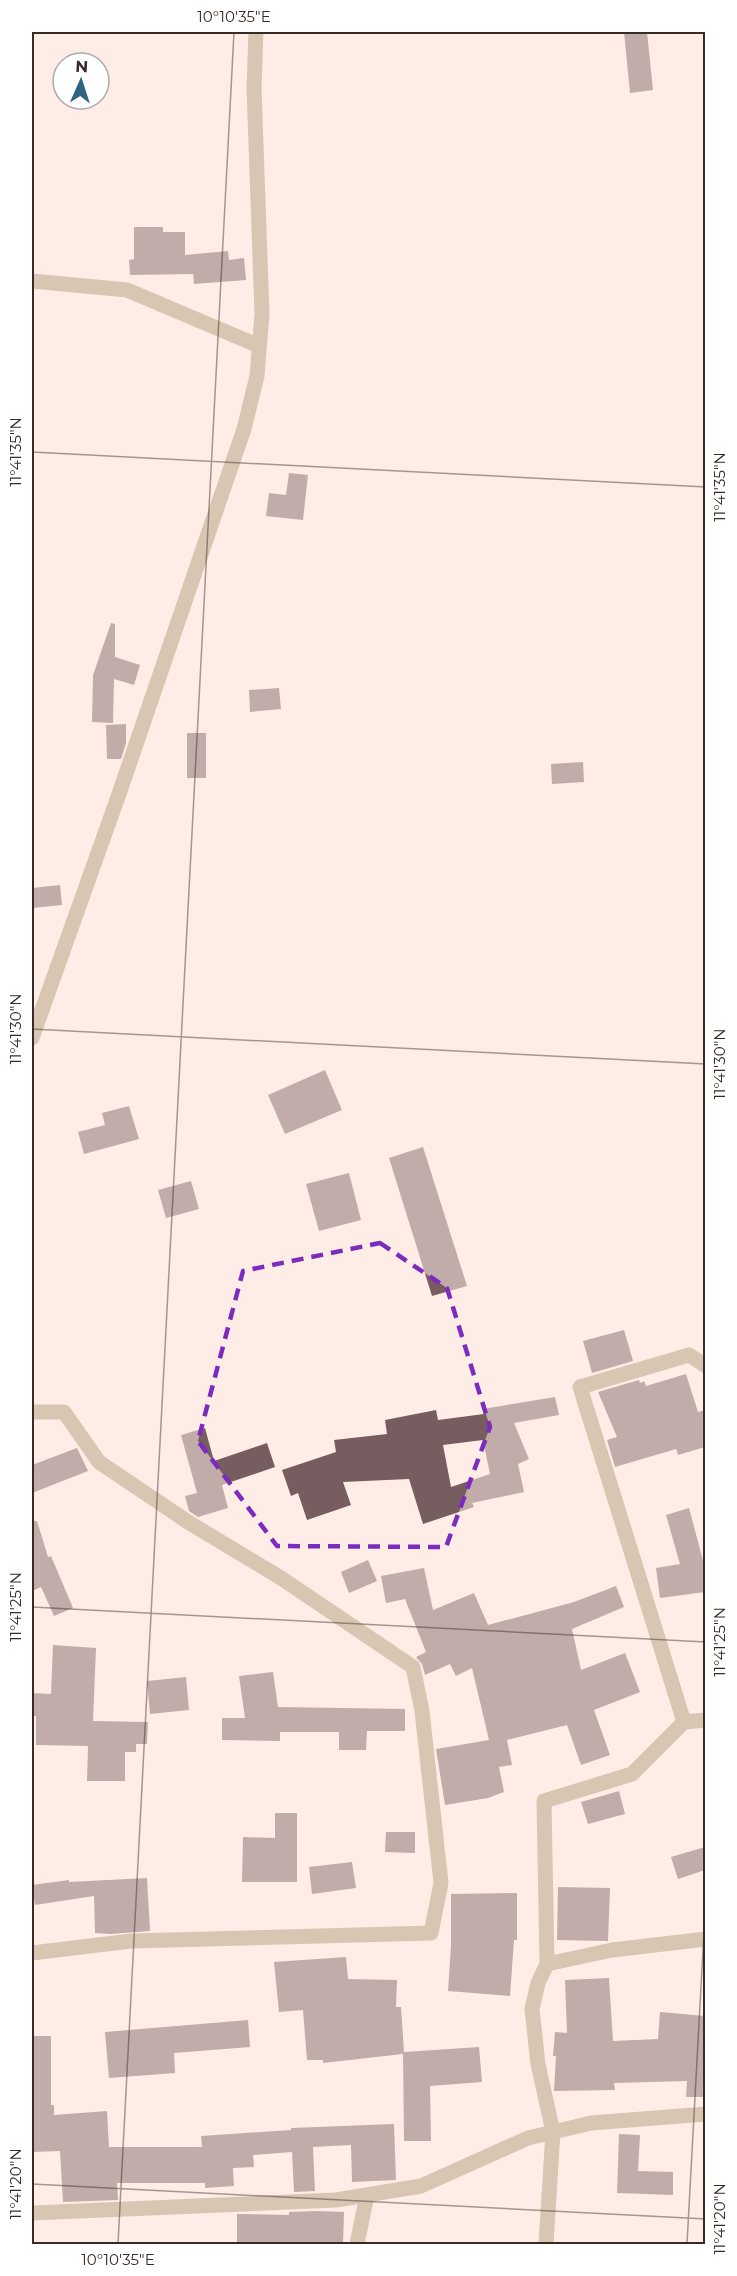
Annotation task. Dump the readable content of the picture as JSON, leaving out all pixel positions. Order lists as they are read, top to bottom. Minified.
{"north":"top","coordinates":["10°10'35\"E","11°41'35\"N","11°41'30\"N","11°41'25\"N","11°41'20\"N"]}
